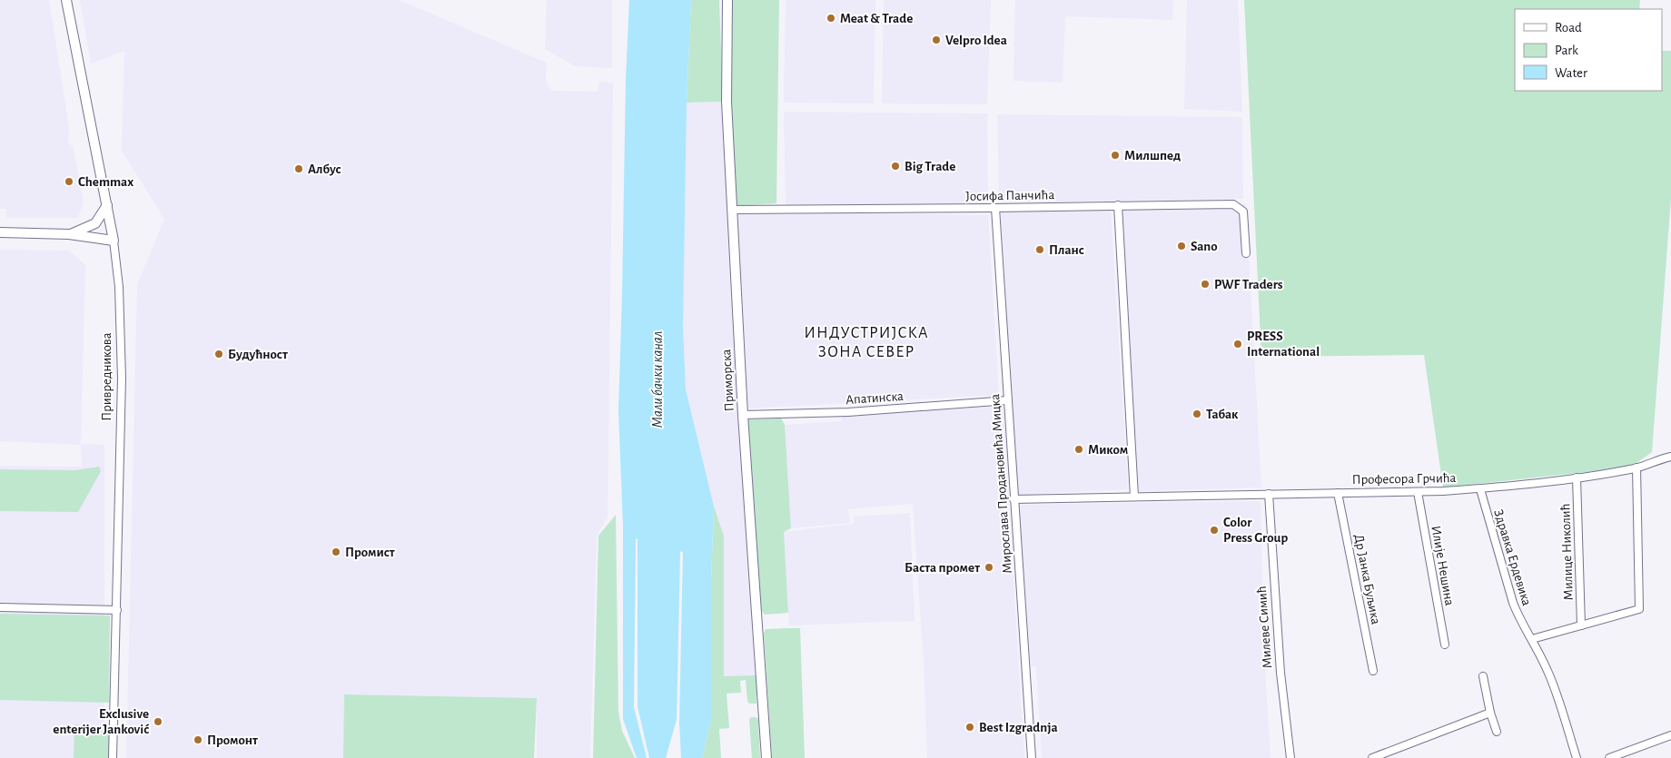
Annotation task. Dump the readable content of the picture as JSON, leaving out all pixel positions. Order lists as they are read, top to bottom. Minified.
{"streets":{"street":["Јосифа Панчића","Привредникова","Приморска","Апатинска","Професора Грчића","Мирослава Продановића Мицка","Милице Николић","Здравка Ердевика","Илије Нешина","Др Јанка Буљика","Милеве Симић"]},"crossings":[["Јосифа Панчића","Приморска"],["Јосифа Панчића","Мирослава Продановића Мицка"],["Приморска","Апатинска"],["Апатинска","Мирослава Продановића Мицка"],["Професора Грчића","Мирослава Продановића Мицка"],["Професора Грчића","Милице Николић"],["Професора Грчића","Здравка Ердевика"],["Професора Грчића","Илије Нешина"],["Професора Грчића","Др Јанка Буљика"],["Професора Грчића","Милеве Симић"]],"districts":["ИНДУСТРИЈСКА ЗОНА СЕВЕР"],"water":["Мали бачки канал"],"places":["Meat & Trade","Velpro Idea","Милшпед","Big Trade","Албус","Chemmax","Sano","Планс","PWF Traders","PRESS International","Будућност","Табак","Миком","Color Press Group","Промист","Баста промет","Exclusive enterijer Janković","Best Izgradnja","Промонт"],"legend":["Road","Park","Water"]}
